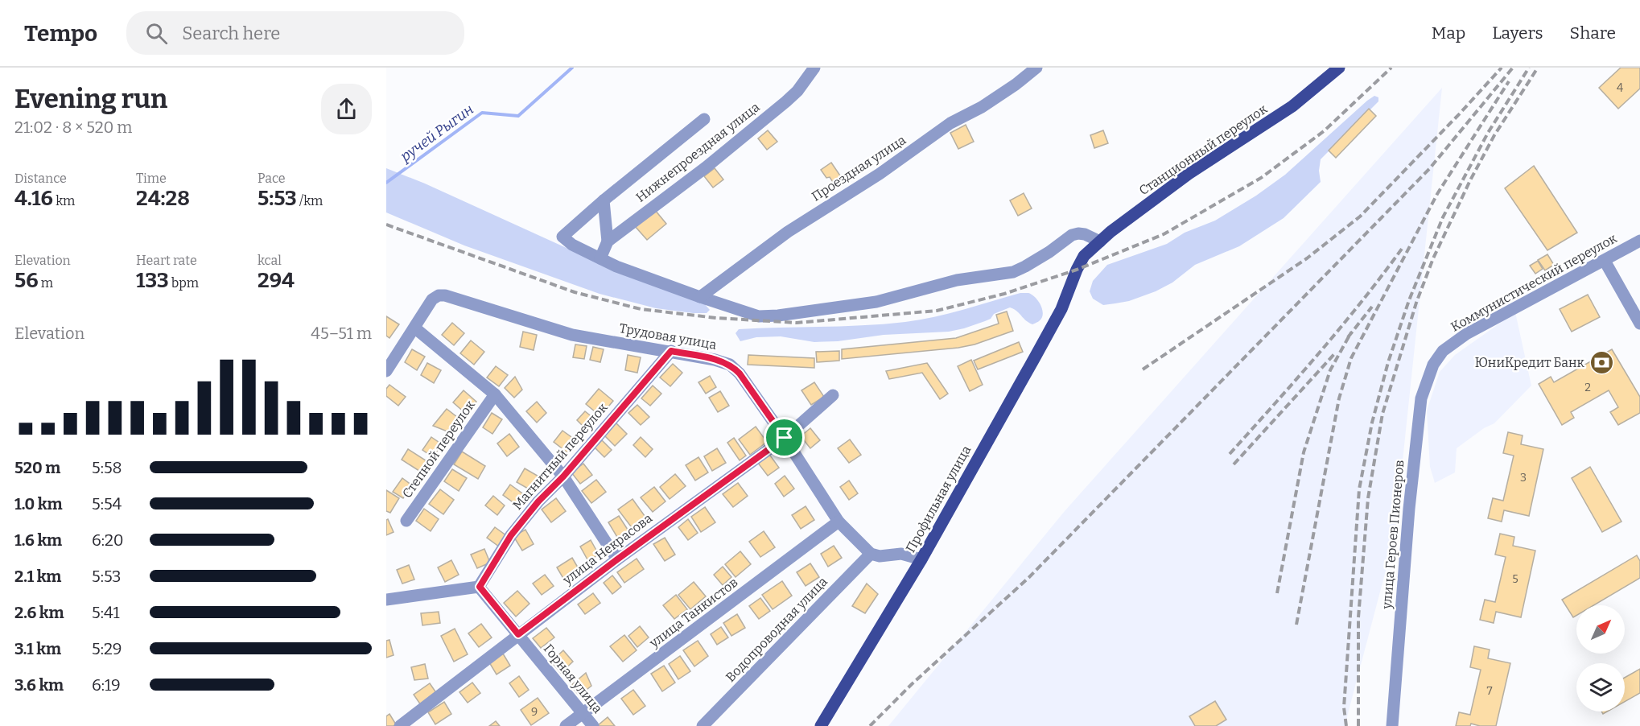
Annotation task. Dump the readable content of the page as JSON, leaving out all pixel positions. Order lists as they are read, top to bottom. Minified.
{"streets":{"main road":["Станционный переулок","Профильная улица"],"street":["Нижнепроездная улица","Проездная улица","Коммунистический переулок","Трудовая улица","Степной переулок","Магнитный переулок","улица Героев Пионеров","улица Некрасова","улица Танкистов","Водопроводная улица","Горная улица"]},"crossings":[["Станционный переулок","Профильная улица"],["Коммунистический переулок","улица Героев Пионеров"],["Трудовая улица","Степной переулок"],["Трудовая улица","Магнитный переулок"],["Трудовая улица","улица Некрасова"],["Трудовая улица","улица Танкистов"],["Трудовая улица","Водопроводная улица"],["Степной переулок","Магнитный переулок"],["Степной переулок","улица Некрасова"],["Магнитный переулок","Горная улица"],["улица Некрасова","Горная улица"],["улица Танкистов","Горная улица"]],"water":["ручей Рыгин"],"places":{"bank":["ЮниКредит Банк"]},"house_numbers":["4","2","3","5","7","9"],"north":"top right","page":{"header":"Tempo","search":"Search here","nav":["Map","Layers","Share"],"heading":["Evening run","21:02 · 8 × 520 m"],"stats":[["Distance","4.16 km"],["Time","24:28"],["Pace","5:53 /km"],["Elevation","56 m"],["Heart rate","133 bpm"],["kcal","294"]],"chart":["Elevation","45–51 m"],"list":[{"name":"520 m","note":"5:58"},{"name":"1.0 km","note":"5:54"},{"name":"1.6 km","note":"6:20"},{"name":"2.1 km","note":"5:53"},{"name":"2.6 km","note":"5:41"},{"name":"3.1 km","note":"5:29"},{"name":"3.6 km","note":"6:19"}]}}
